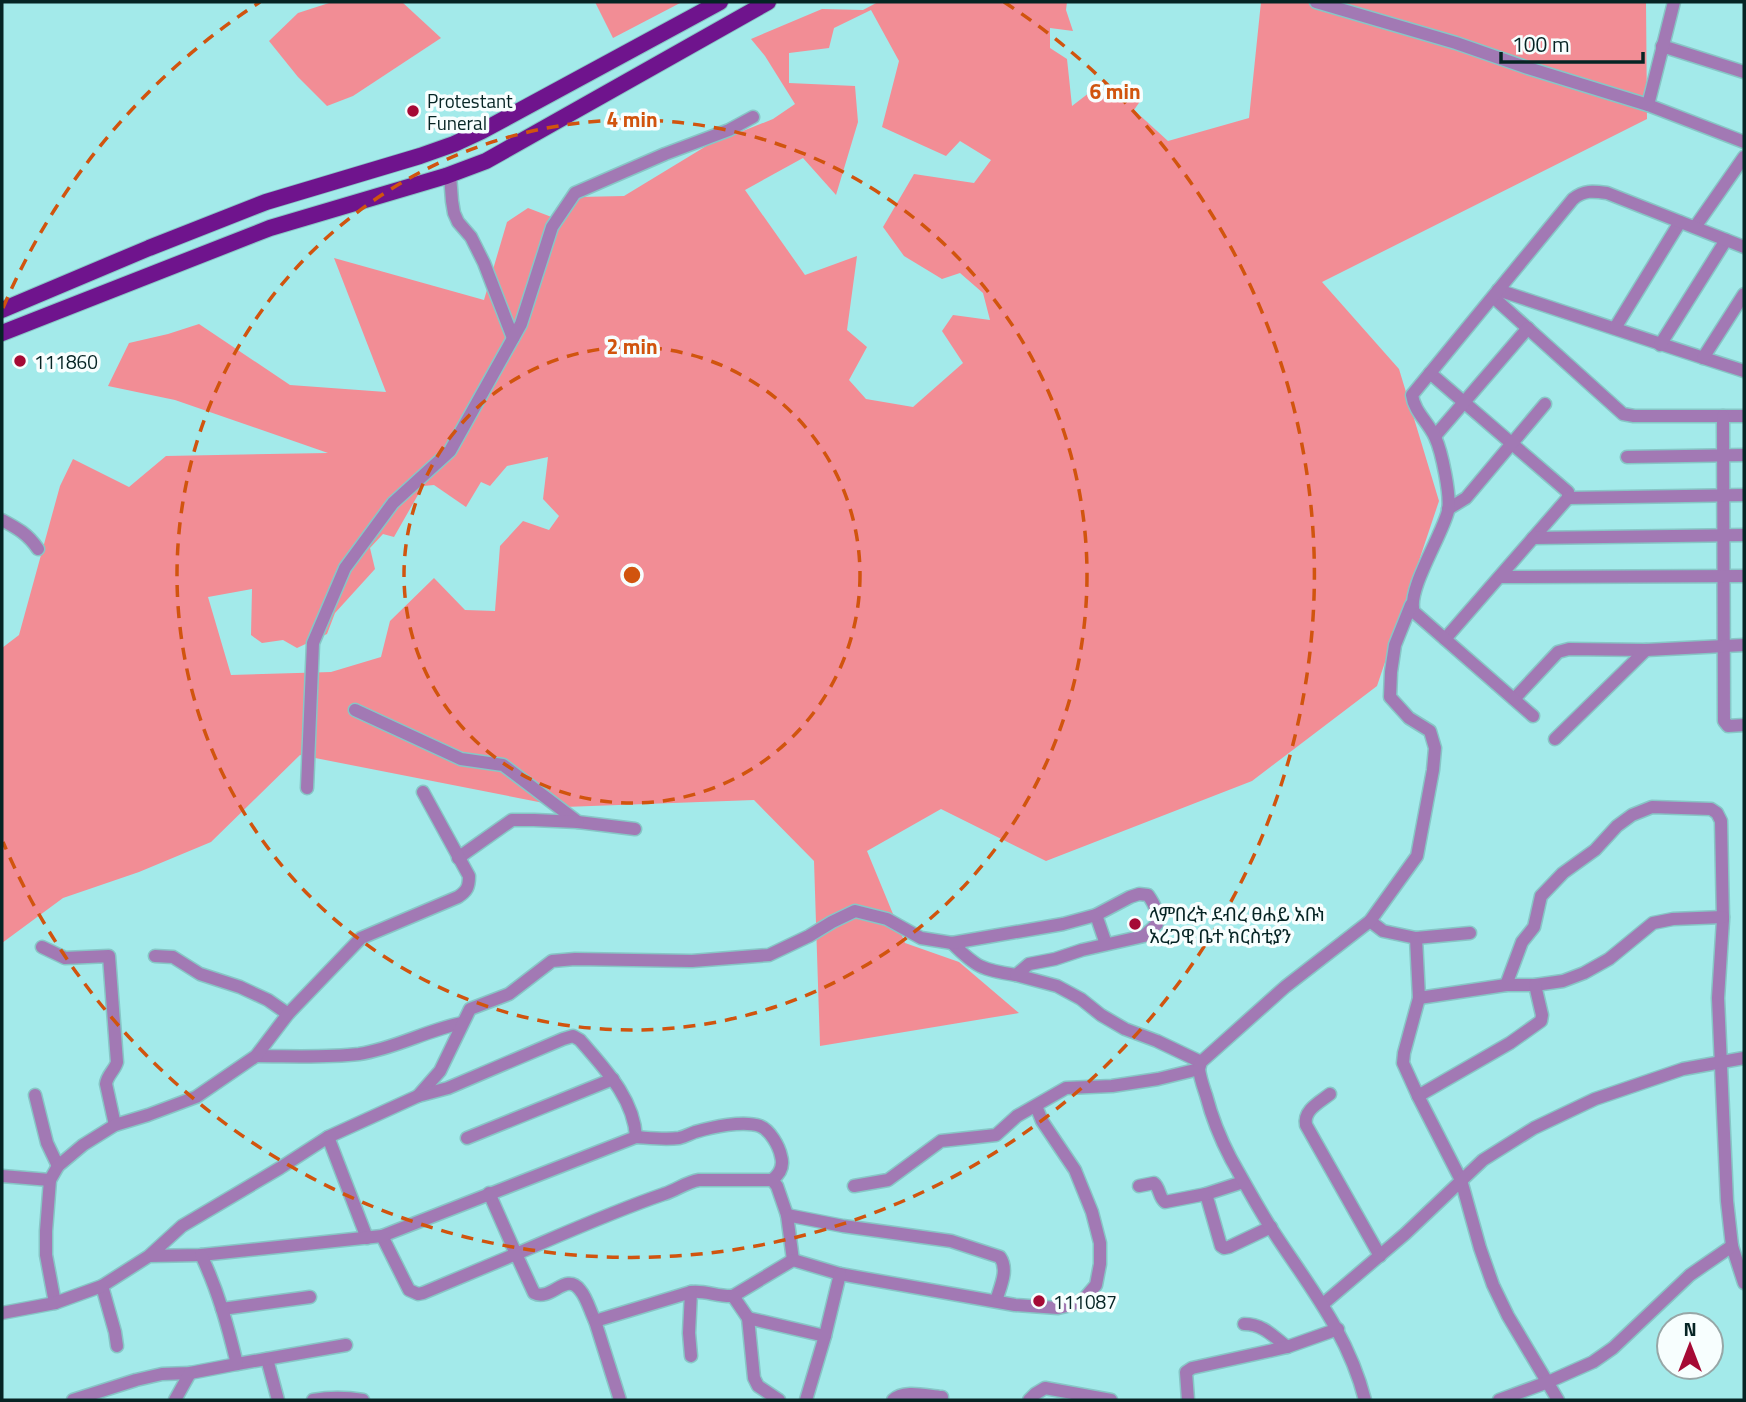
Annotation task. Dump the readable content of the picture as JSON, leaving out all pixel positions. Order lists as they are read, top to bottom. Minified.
{"places":["Protestant Funeral","111860","ላምበረት ደብረ ፀሐይ አቡነ አረጋዊ ቤተ ክርስቲያን","111087"],"scale_bar":"100 m","north":"top","rings":["6 min","4 min","2 min"]}
